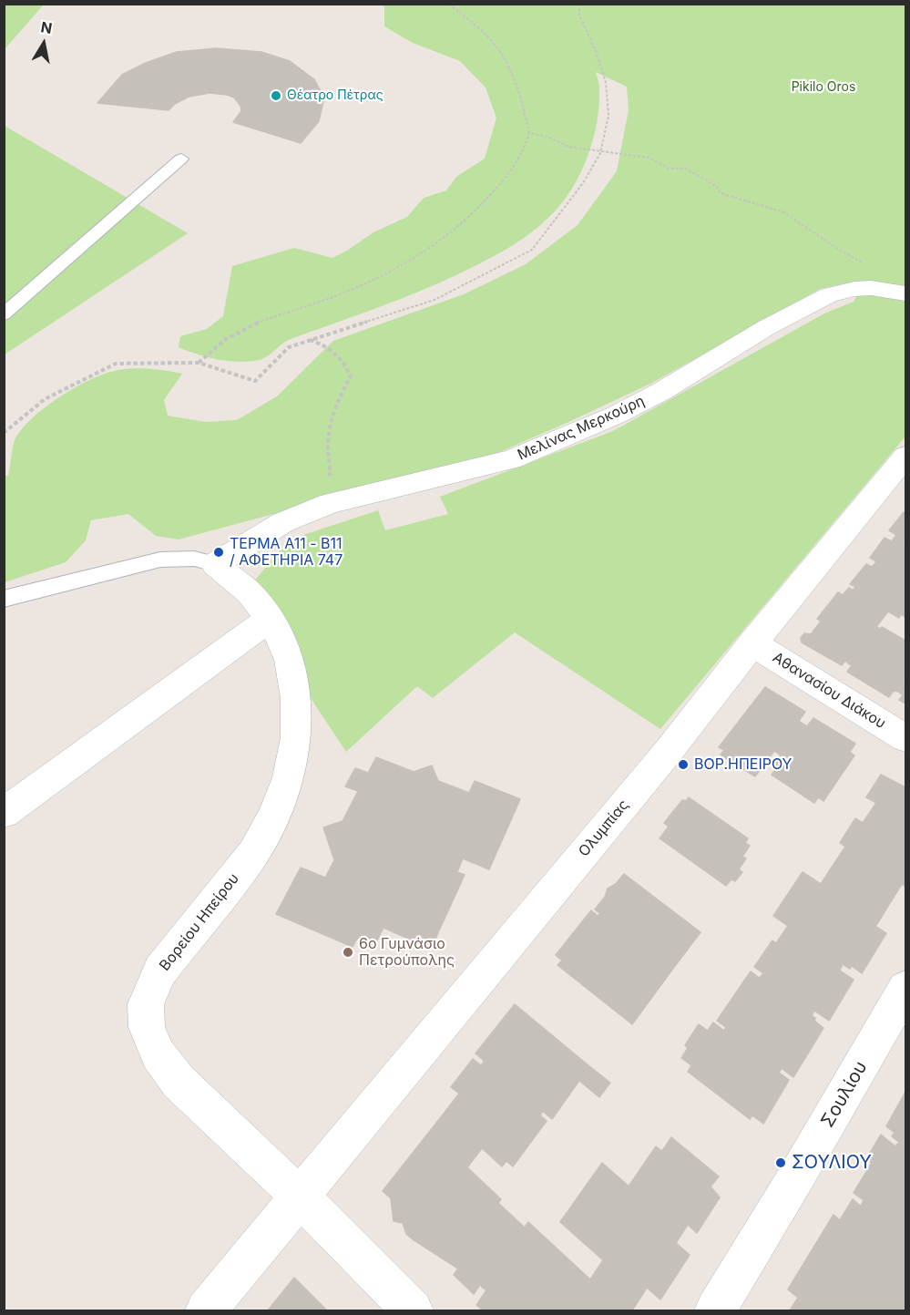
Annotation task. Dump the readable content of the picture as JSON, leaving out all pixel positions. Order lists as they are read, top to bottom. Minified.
{"streets":{"street":["Μελίνας Μερκούρη","Αθανασίου Διάκου","Ολυμπίας","Βορείου Ηπείρου","Σουλίου"]},"crossings":[["Μελίνας Μερκούρη","Βορείου Ηπείρου"],["Αθανασίου Διάκου","Ολυμπίας"],["Ολυμπίας","Βορείου Ηπείρου"]],"parks":["Pikilo Oros"],"places":["Θέατρο Πέτρας","ΤΕΡΜΑ Α11 - Β11 / ΑΦΕΤΗΡΙΑ 747","ΒΟΡ.ΗΠΕΙΡΟΥ","6ο Γυμνάσιο Πετρούπολης","ΣΟΥΛΙΟΥ"],"north":"top"}
